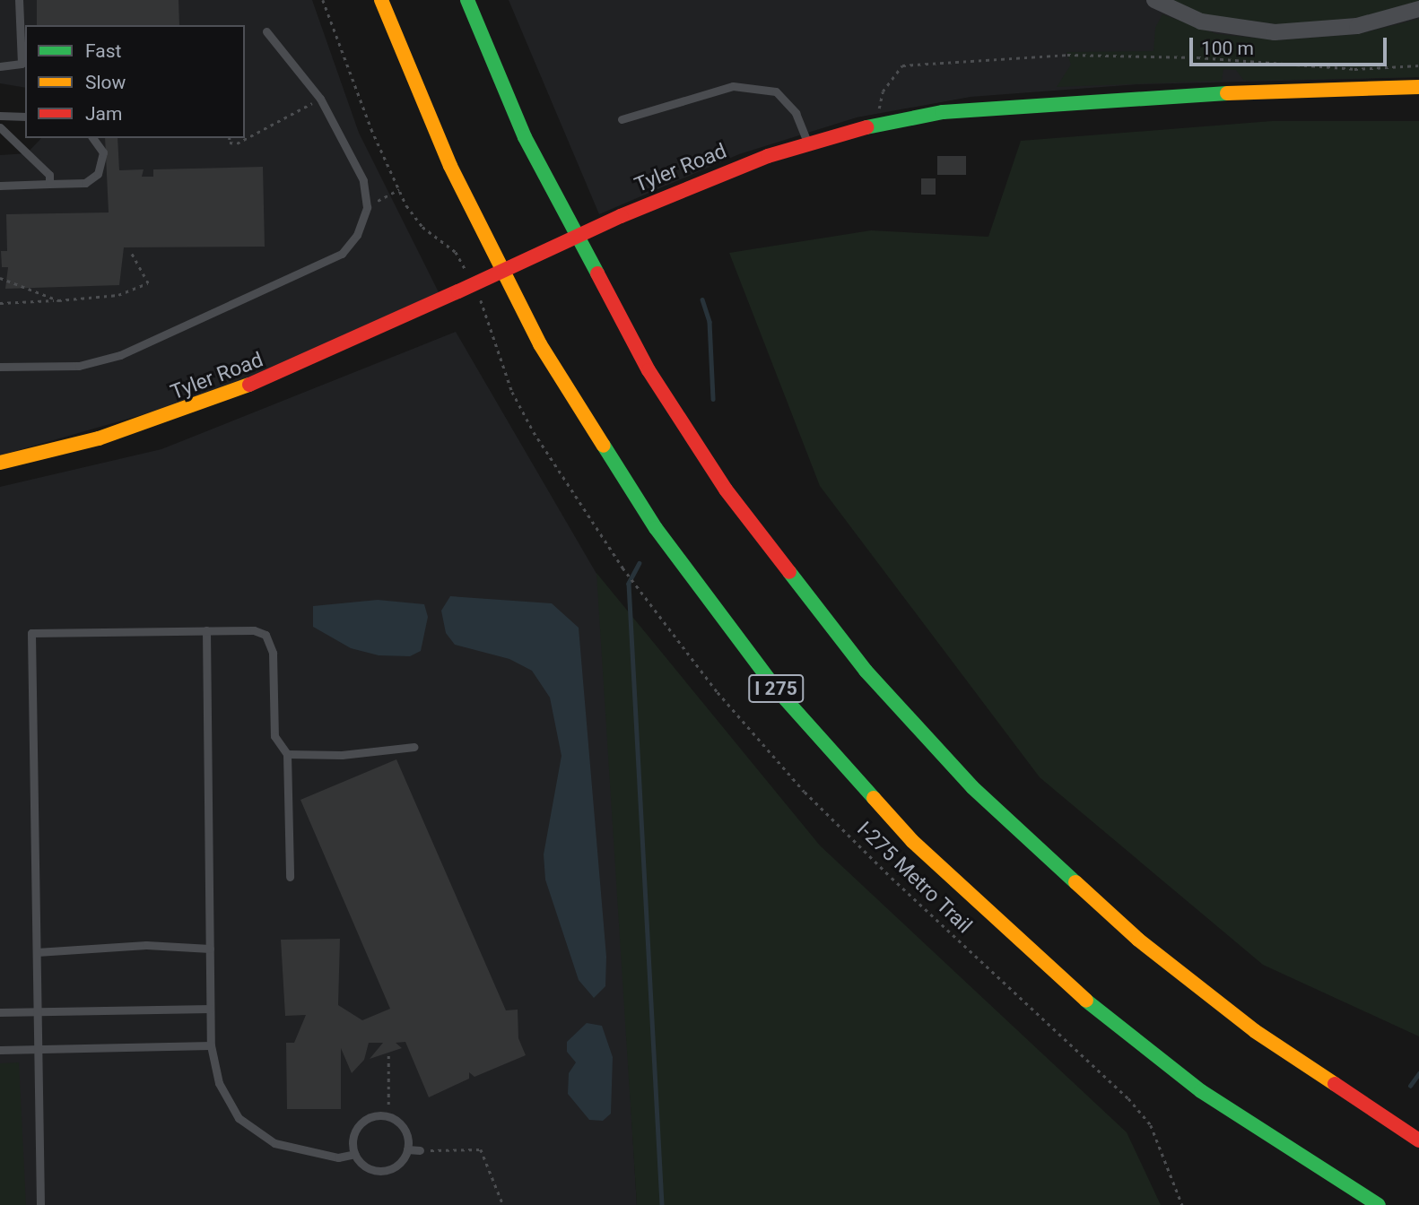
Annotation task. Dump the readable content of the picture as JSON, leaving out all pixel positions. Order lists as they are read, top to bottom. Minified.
{"streets":{"main road":["Tyler Road","I 275"],"path":["I-275 Metro Trail"]},"legend":["Fast","Slow","Jam"],"scale_bar":"100 m"}
